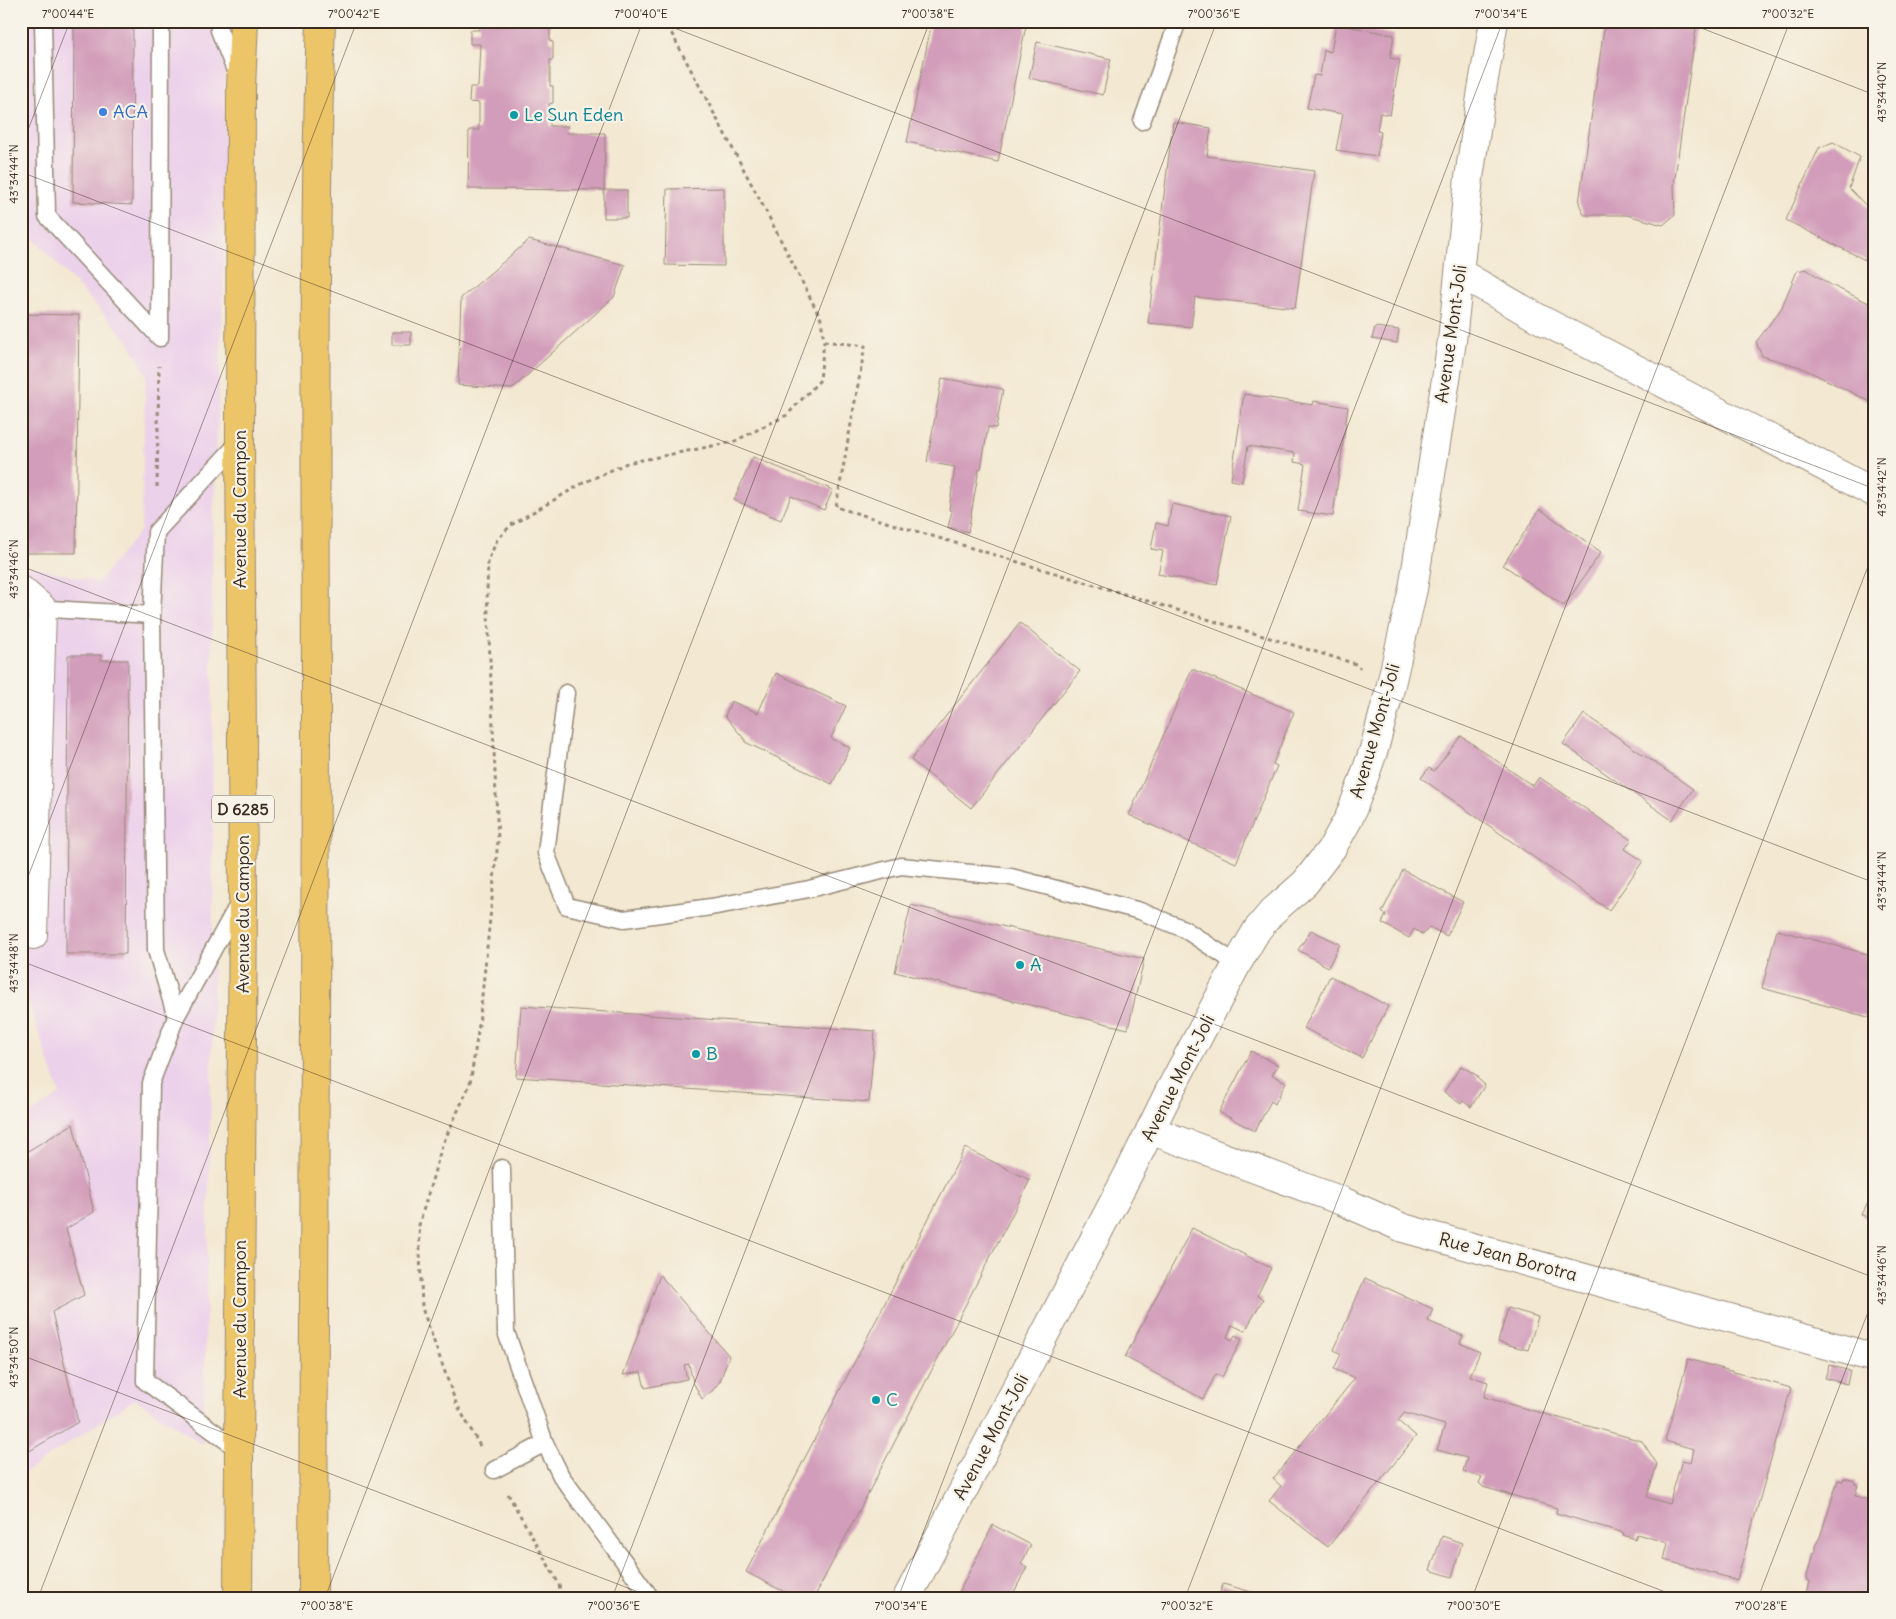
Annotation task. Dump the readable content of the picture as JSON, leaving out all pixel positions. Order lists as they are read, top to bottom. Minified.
{"streets":{"main road":["Avenue du Campon","D 6285"],"street":["Avenue Mont-Joli","Rue Jean Borotra"]},"crossings":[["Avenue Mont-Joli","Rue Jean Borotra"]],"places":["ACA","Le Sun Eden","A","B","C"],"coordinates":["7°00'44\"E","7°00'42\"E","7°00'40\"E","7°00'38\"E","7°00'36\"E","7°00'34\"E","7°00'32\"E","43°34'40\"N","43°34'44\"N","43°34'42\"N","43°34'46\"N","43°34'48\"N","43°34'50\"N","7°00'30\"E","7°00'28\"E"]}
